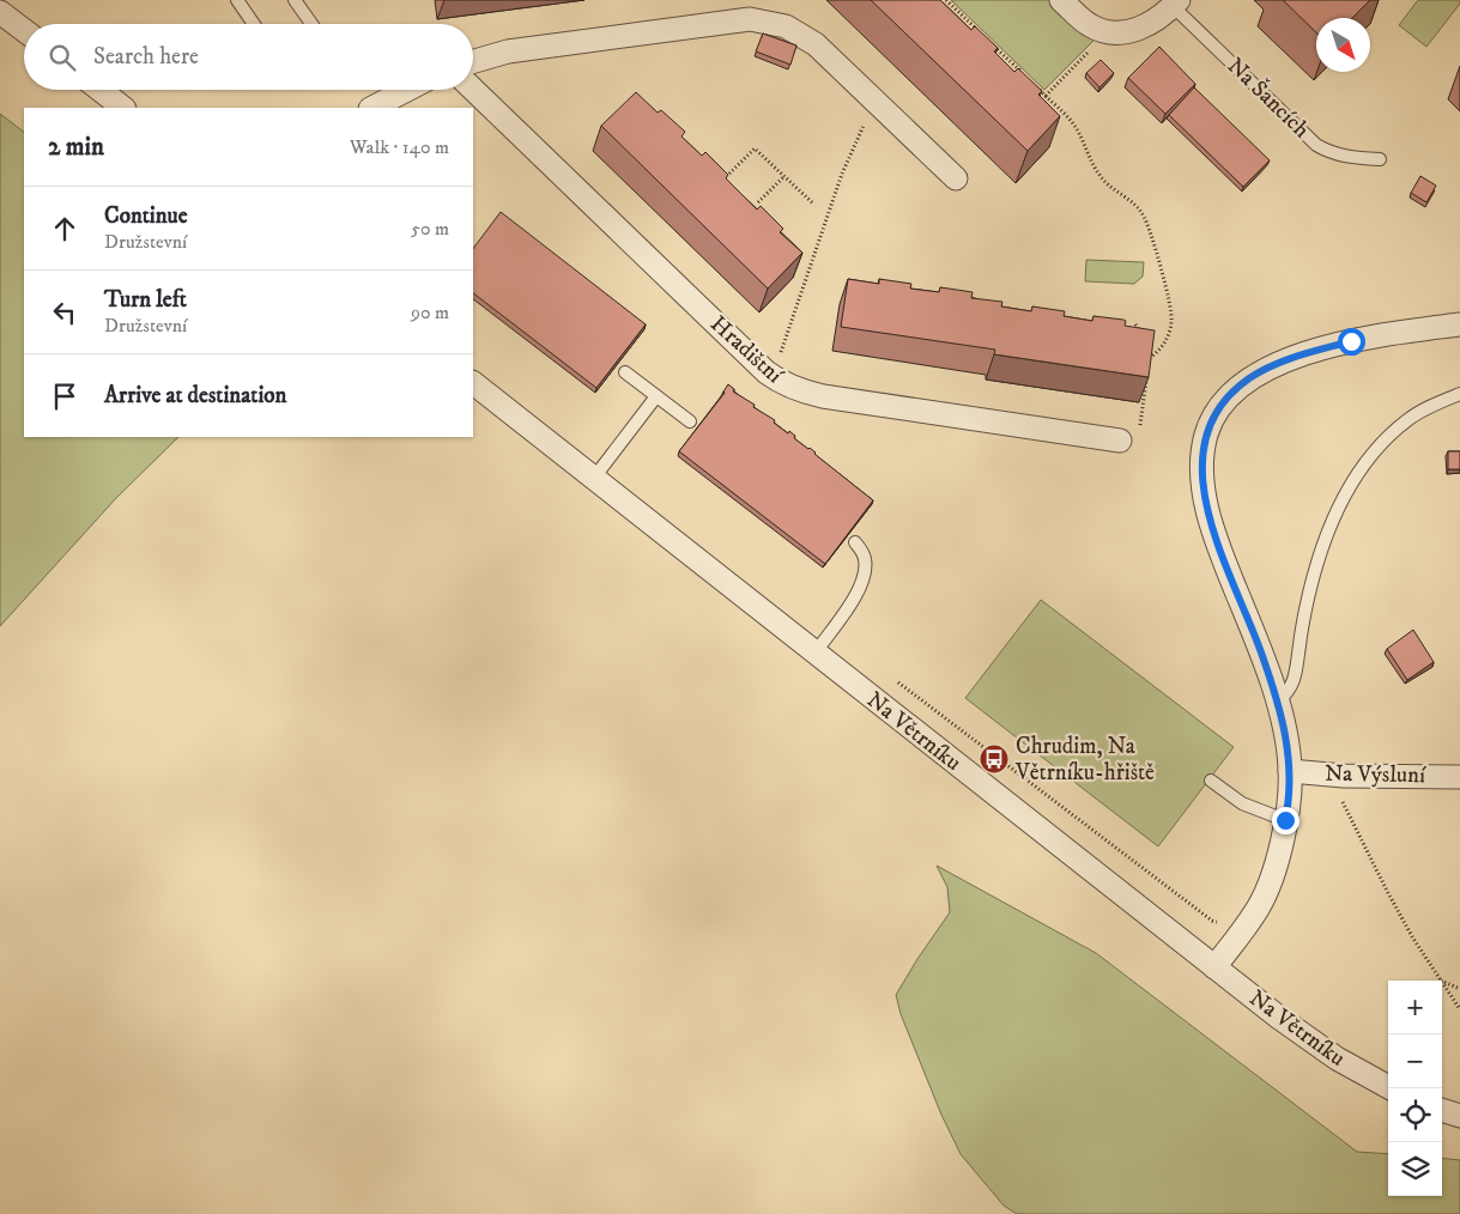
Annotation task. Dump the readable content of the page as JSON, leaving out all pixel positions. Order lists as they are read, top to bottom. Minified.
{"streets":{"street":["Na Šancích","Hradištní","Na Větrníku","Na Výsluní"]},"places":{"bus stop":["Chrudim, Na Větrníku-hřiště"]},"north":"bottom right","page":{"search":"Search here","heading":["2 min","Walk · 140 m"],"list":[["Continue","Družstevní","50 m"],["Turn left","Družstevní","90 m"],"Arrive at destination"],"map_buttons":["+","−"]}}
